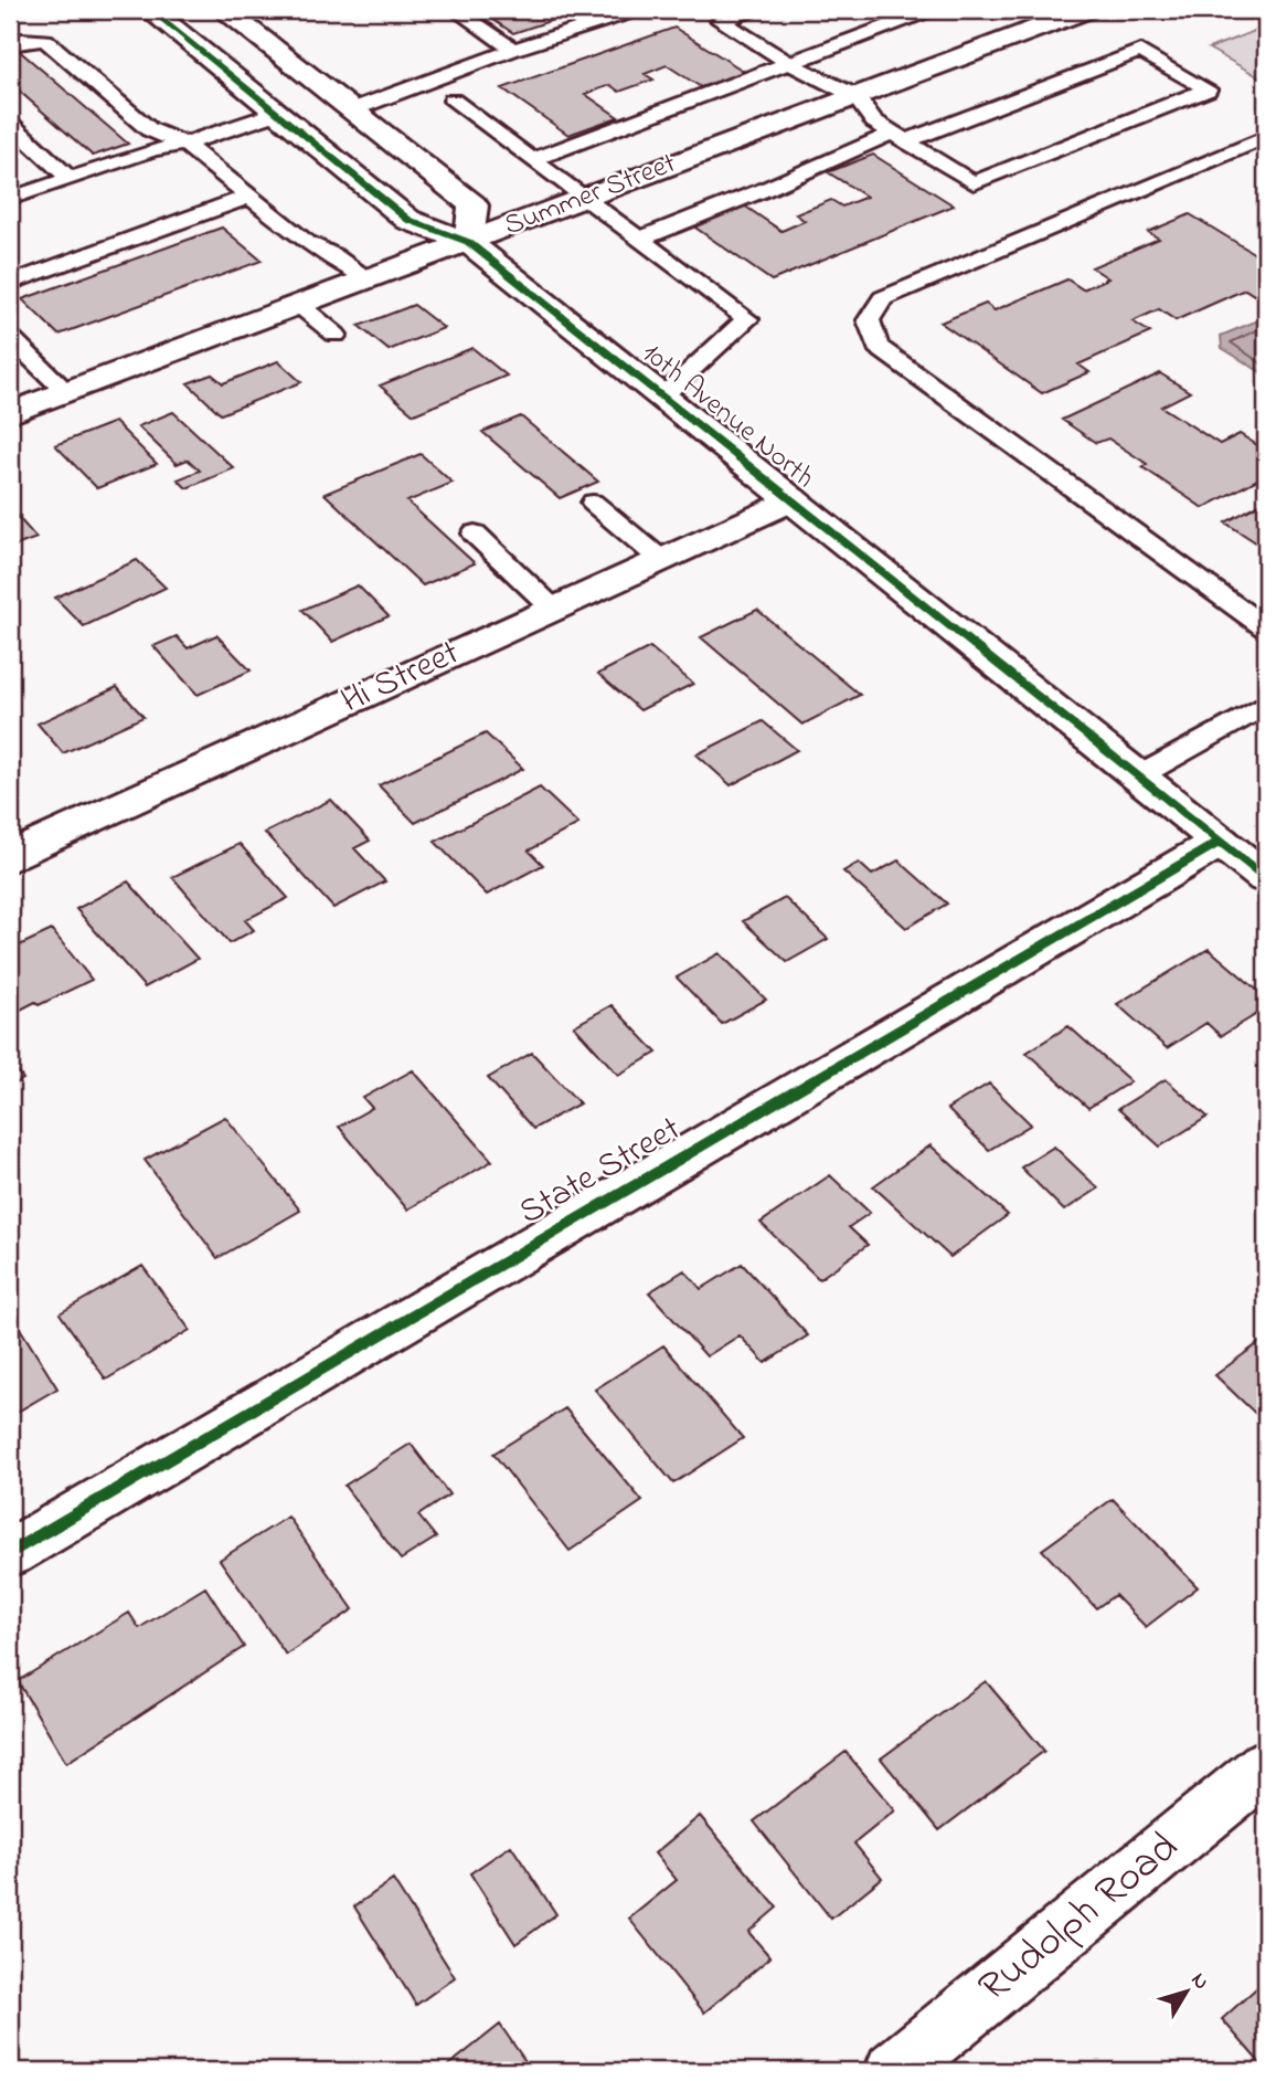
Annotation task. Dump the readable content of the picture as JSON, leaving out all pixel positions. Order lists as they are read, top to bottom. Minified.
{"streets":{"street":["Summer Street","10th Avenue North","Hi Street","State Street","Rudolph Road"]},"crossings":[["Summer Street","10th Avenue North"],["10th Avenue North","Hi Street"],["10th Avenue North","State Street"]],"north":"top right"}
